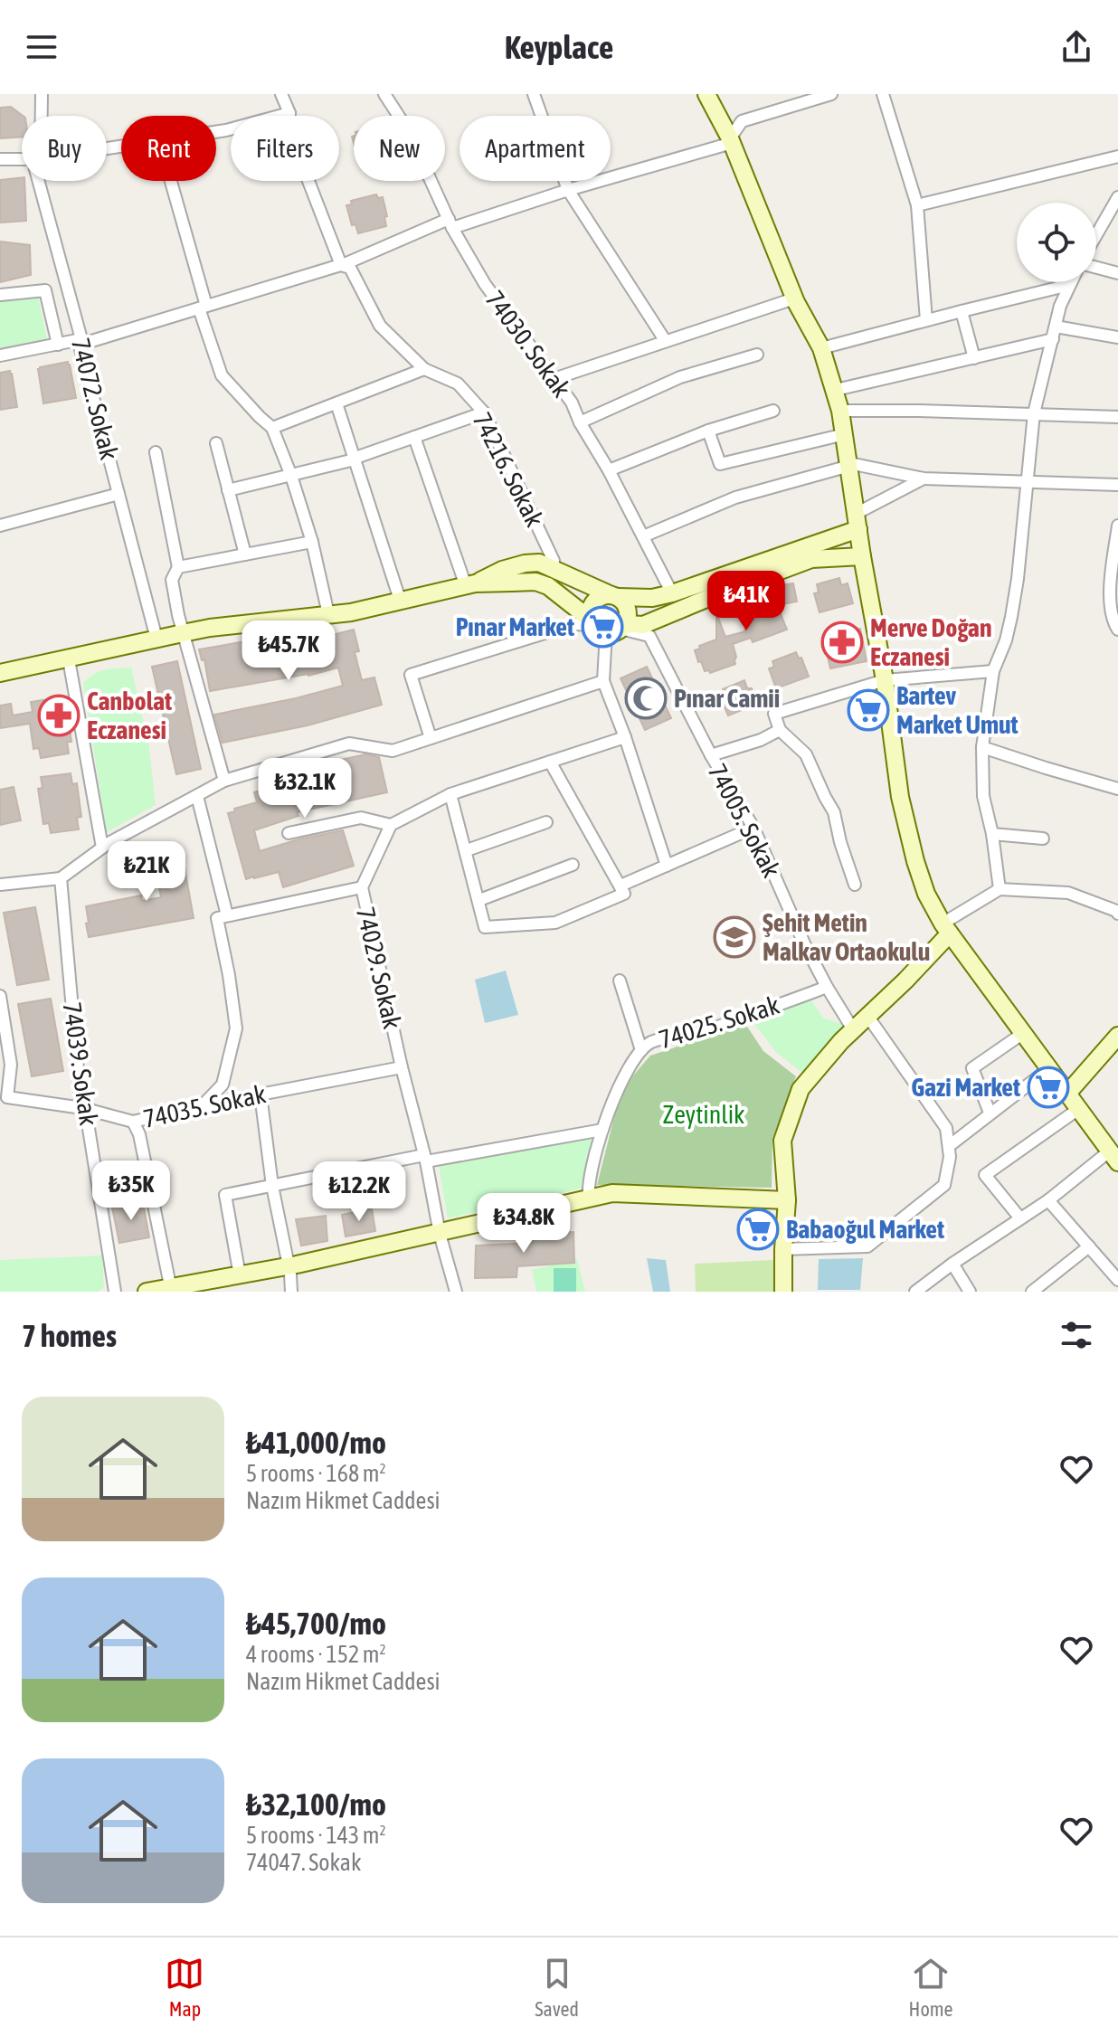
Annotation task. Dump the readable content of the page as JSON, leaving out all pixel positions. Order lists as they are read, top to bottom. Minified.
{"streets":{"street":["74030. Sokak","74072. Sokak","74216. Sokak","74005. Sokak","74029. Sokak","74025. Sokak","74039. Sokak","74035. Sokak"]},"crossings":[["74005. Sokak","74025. Sokak"],["74029. Sokak","74035. Sokak"],["74039. Sokak","74035. Sokak"]],"parks":["Zeytinlik"],"places":{"supermarket":["Pınar Market","Bartev Market Umut","Gazi Market","Babaoğul Market"],"pharmacy":["Merve Doğan Eczanesi","Canbolat Eczanesi"],"mosque":["Pınar Camii"],"school or university":["Şehit Metin Malkav Ortaokulu"]},"page":{"header":"Keyplace","chip":["Buy","Rent","Filters","New","Apartment"],"price":["₺41K","₺45.7K","₺32.1K","₺21K","₺35K","₺12.2K","₺34.8K"],"heading":"7 homes","list":[{"name":"₺41,000/mo","note":"5 rooms · 168 m² · Nazım Hikmet Caddesi"},{"name":"₺45,700/mo","note":"4 rooms · 152 m² · Nazım Hikmet Caddesi"},{"name":"₺32,100/mo","note":"5 rooms · 143 m² · 74047. Sokak"}],"tabs":["Map","Saved","Home"]}}
